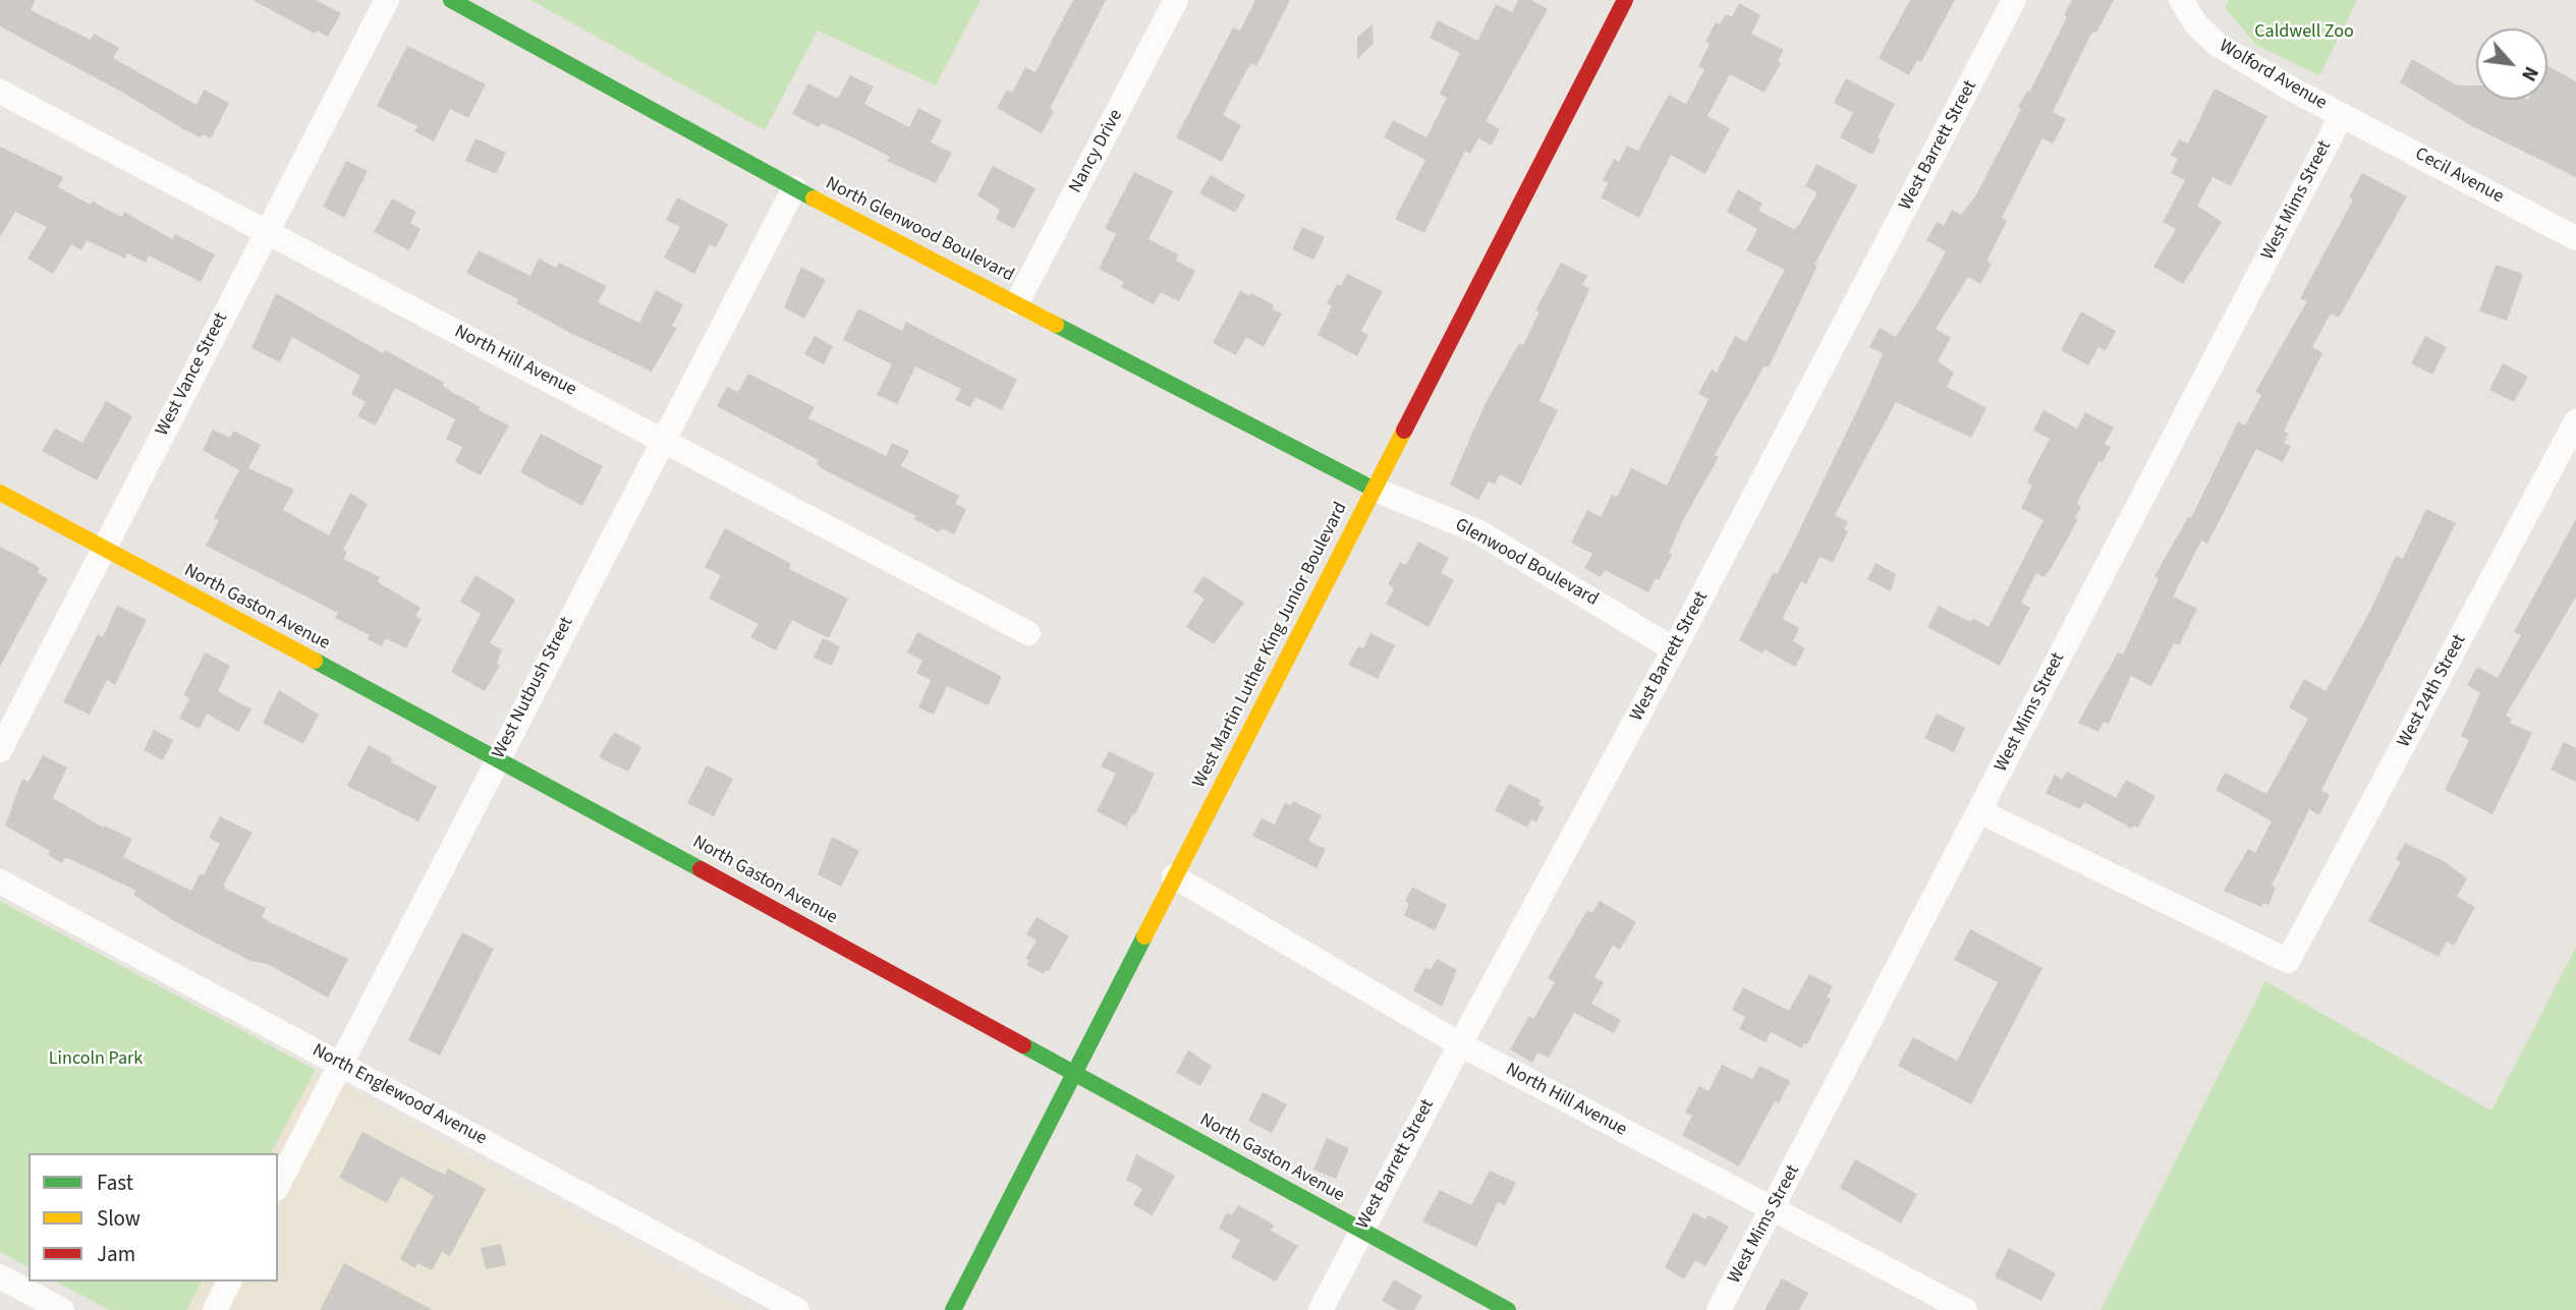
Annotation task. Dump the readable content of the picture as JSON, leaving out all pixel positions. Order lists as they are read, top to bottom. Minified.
{"streets":{"street":["Wolford Avenue","West Barrett Street","Nancy Drive","Cecil Avenue","West Mims Street","North Glenwood Boulevard","North Hill Avenue","West Vance Street","Glenwood Boulevard","North Gaston Avenue","West Martin Luther King Junior Boulevard","West Nutbush Street","West 24th Street","North Englewood Avenue"]},"crossings":[["Wolford Avenue","Cecil Avenue"],["Wolford Avenue","West Mims Street"],["West Barrett Street","North Hill Avenue"],["West Barrett Street","Glenwood Boulevard"],["West Barrett Street","North Gaston Avenue"],["Nancy Drive","North Glenwood Boulevard"],["Cecil Avenue","West Mims Street"],["West Mims Street","North Hill Avenue"],["West Mims Street","West 24th Street"],["North Glenwood Boulevard","Glenwood Boulevard"],["North Glenwood Boulevard","West Martin Luther King Junior Boulevard"],["North Glenwood Boulevard","West Nutbush Street"],["North Hill Avenue","West Vance Street"],["North Hill Avenue","West Martin Luther King Junior Boulevard"],["North Hill Avenue","West Nutbush Street"],["West Vance Street","North Gaston Avenue"],["Glenwood Boulevard","West Martin Luther King Junior Boulevard"],["North Gaston Avenue","West Martin Luther King Junior Boulevard"],["North Gaston Avenue","West Nutbush Street"],["West Nutbush Street","North Englewood Avenue"]],"parks":["Caldwell Zoo","Lincoln Park"],"legend":["Fast","Slow","Jam"],"north":"bottom right"}
